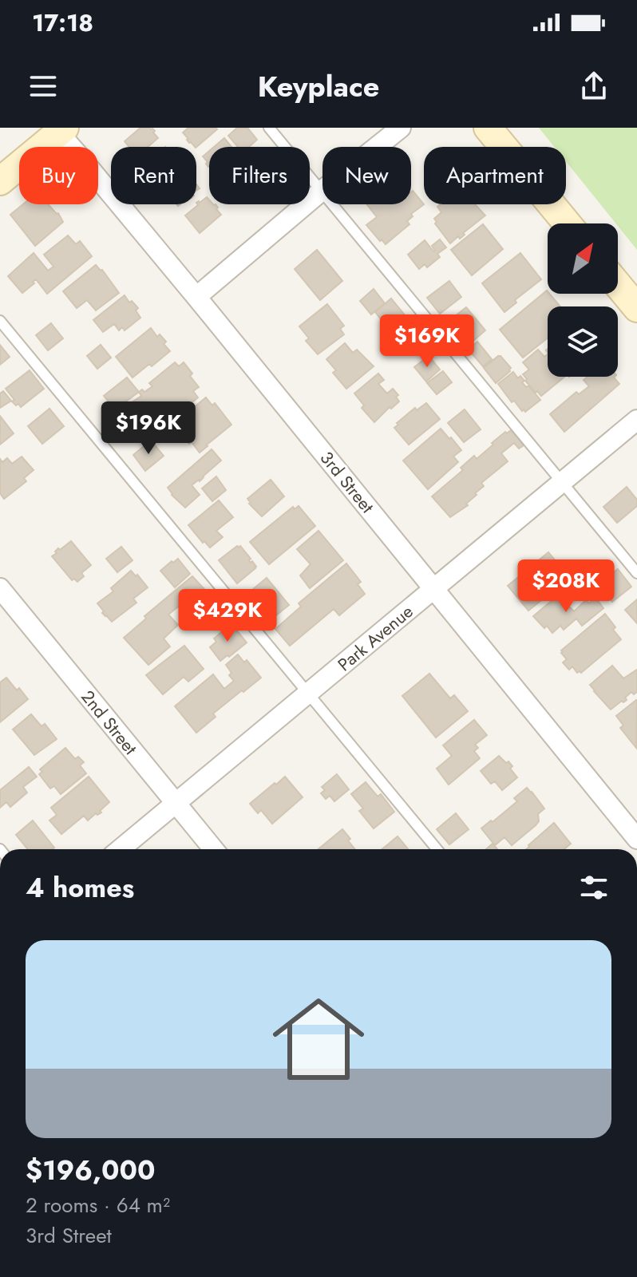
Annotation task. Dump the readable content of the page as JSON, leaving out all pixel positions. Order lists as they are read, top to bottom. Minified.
{"streets":{"street":["3rd Street","Park Avenue","2nd Street"]},"crossings":[["3rd Street","Park Avenue"],["Park Avenue","2nd Street"]],"north":"top right","page":{"status":"17:18","header":"Keyplace","chip":["Buy","Rent","Filters","New","Apartment"],"price":["$169K","$196K","$208K","$429K"],"heading":"4 homes","list":[{"name":"$196,000","note":"2 rooms · 64 m² · 3rd Street"}]}}
